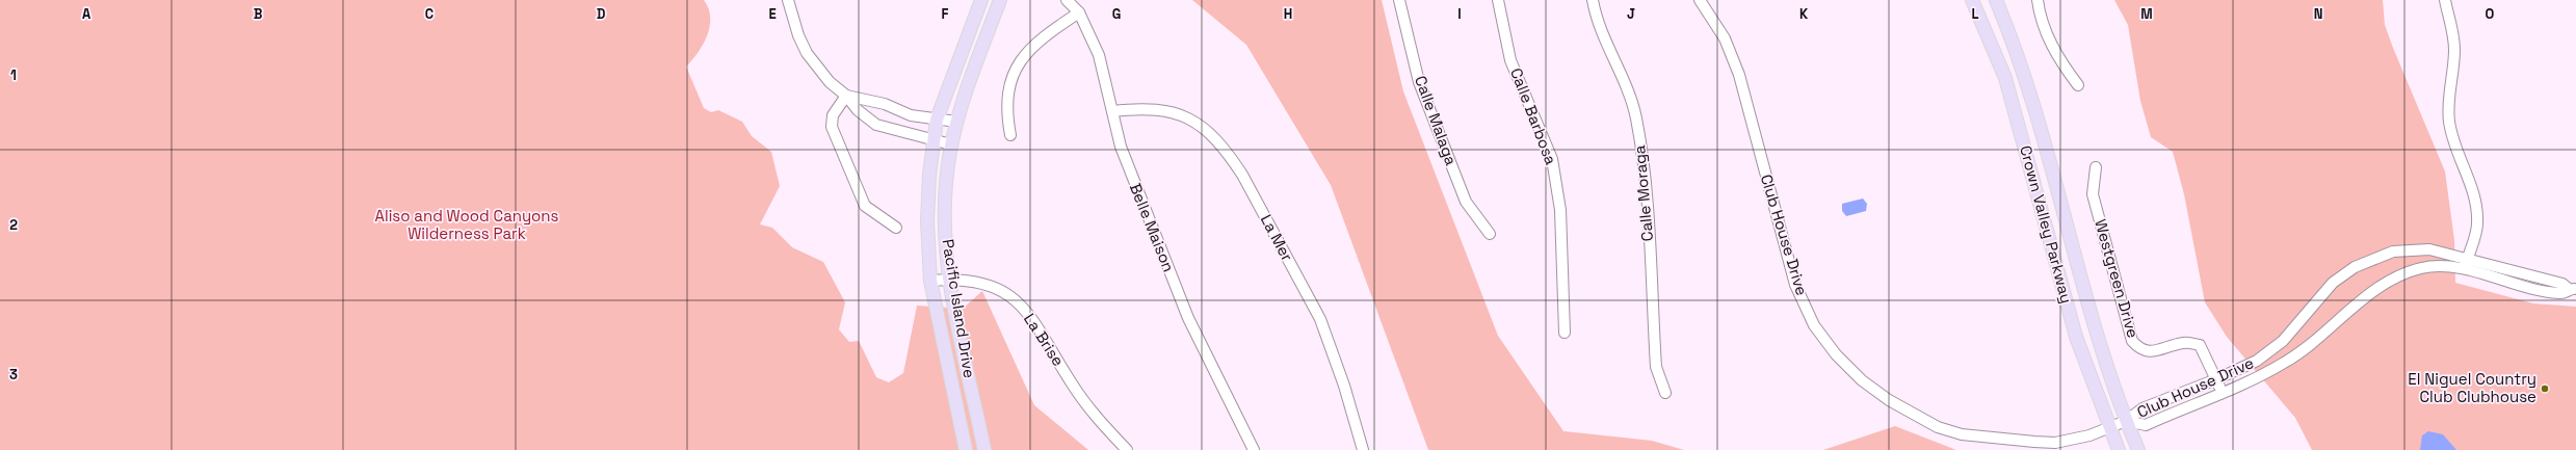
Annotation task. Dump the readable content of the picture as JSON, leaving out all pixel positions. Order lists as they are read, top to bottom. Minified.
{"streets":{"main road":["Crown Valley Parkway","Pacific Island Drive"],"street":["Calle Barbosa","Calle Malaga","Calle Moraga","Belle Maison","Club House Drive","La Mer","Westgreen Drive","La Brise"]},"crossings":[["Crown Valley Parkway","Club House Drive"],["Belle Maison","La Mer"],["Club House Drive","Westgreen Drive"],["Pacific Island Drive","La Brise"]],"parks":["Aliso and Wood Canyons Wilderness Park"],"places":["El Niguel Country Club Clubhouse"],"grid":{"columns":["A","B","C","D","E","F","G","H","I","J","K","L","M","N","O"],"rows":["1","2","3"]}}
